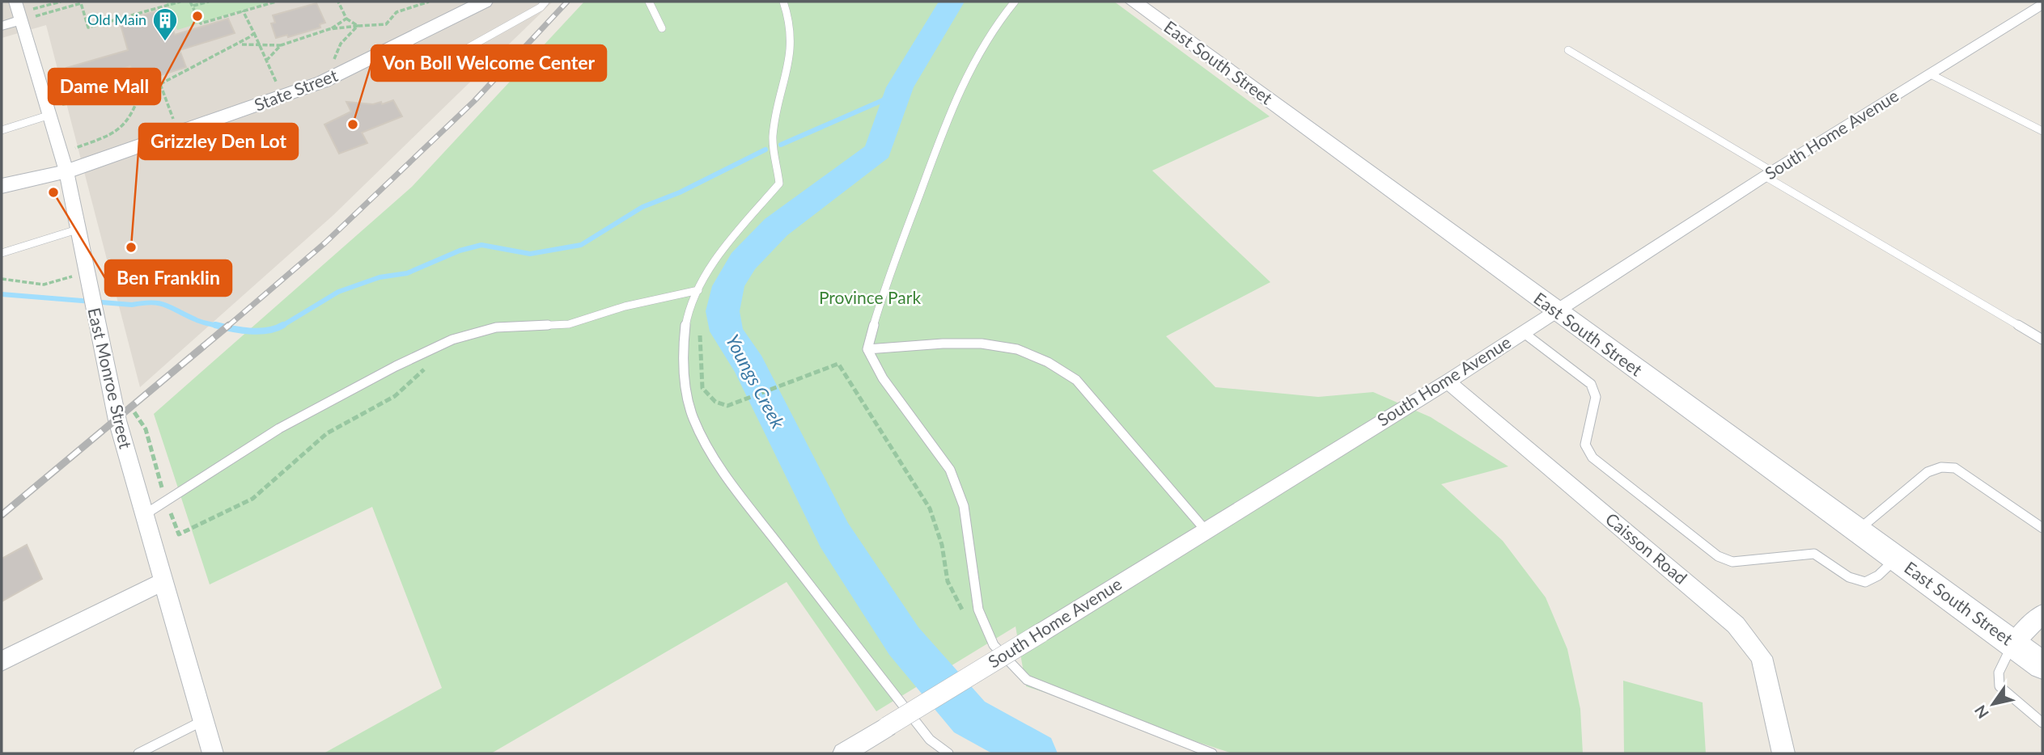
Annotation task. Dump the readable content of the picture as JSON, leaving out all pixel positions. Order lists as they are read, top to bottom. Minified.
{"streets":{"street":["East South Street","State Street","South Home Avenue","East Monroe Street","Caisson Road"]},"crossings":[["East South Street","South Home Avenue"],["State Street","East Monroe Street"],["South Home Avenue","Caisson Road"]],"water":["Youngs Creek"],"parks":["Province Park"],"places":{"other":["Dame Mall","Von Boll Welcome Center","Ben Franklin","Grizzley Den Lot"],"building":["Old Main"]},"north":"bottom left"}
